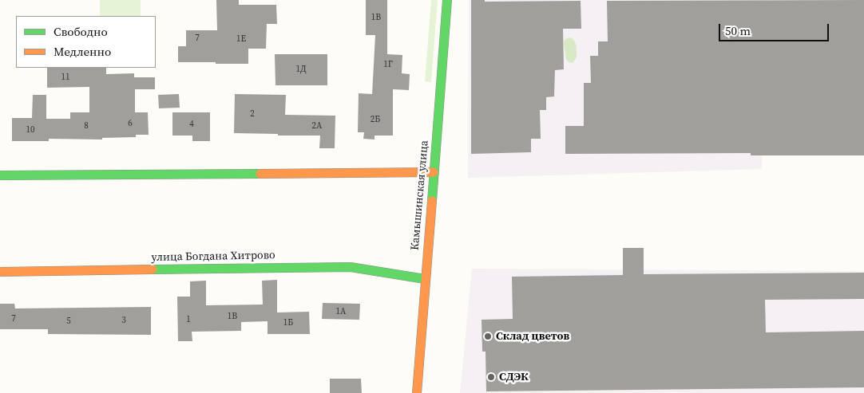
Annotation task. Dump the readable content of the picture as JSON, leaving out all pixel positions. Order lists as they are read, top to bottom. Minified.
{"streets":{"street":["Камышинская улица","улица Богдана Хитрово"]},"crossings":[["Камышинская улица","улица Богдана Хитрово"]],"places":["Склад цветов","СДЭК"],"house_numbers":["1В","7","1Е","1Г","1Д","11","2","2Б","6","4","8","2А","10","1А","1В","7","1","3","5","1Б"],"legend":["Свободно","Медленно"],"scale_bar":"50 m"}
